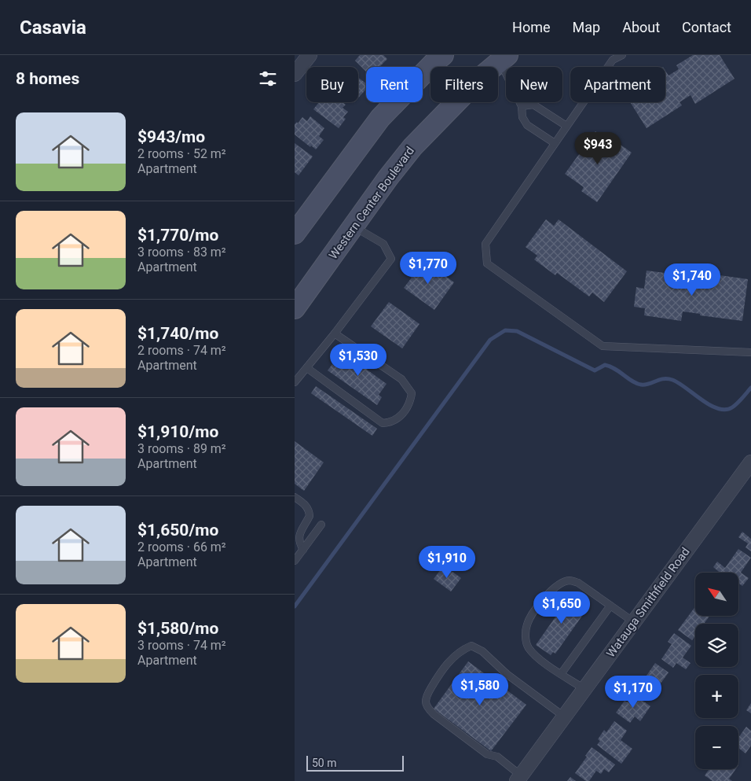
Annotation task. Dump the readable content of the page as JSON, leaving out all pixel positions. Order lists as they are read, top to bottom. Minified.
{"streets":{"main road":["Western Center Boulevard"],"street":["Watauga Smithfield Road"]},"scale_bar":"50 m","north":"top left","page":{"header":"Casavia","nav":["Home","Map","About","Contact"],"heading":"8 homes","chip":["Buy","Rent","Filters","New","Apartment"],"list":[{"name":"$943/mo","note":"2 rooms · 52 m² · Apartment"},{"name":"$1,770/mo","note":"3 rooms · 83 m² · Apartment"},{"name":"$1,740/mo","note":"2 rooms · 74 m² · Apartment"},{"name":"$1,910/mo","note":"3 rooms · 89 m² · Apartment"},{"name":"$1,650/mo","note":"2 rooms · 66 m² · Apartment"},{"name":"$1,580/mo","note":"3 rooms · 74 m² · Apartment"}],"price":["$943","$1,770","$1,740","$1,530","$1,910","$1,650","$1,580","$1,170"],"map_buttons":["+","−"],"scale":"50 m"}}
